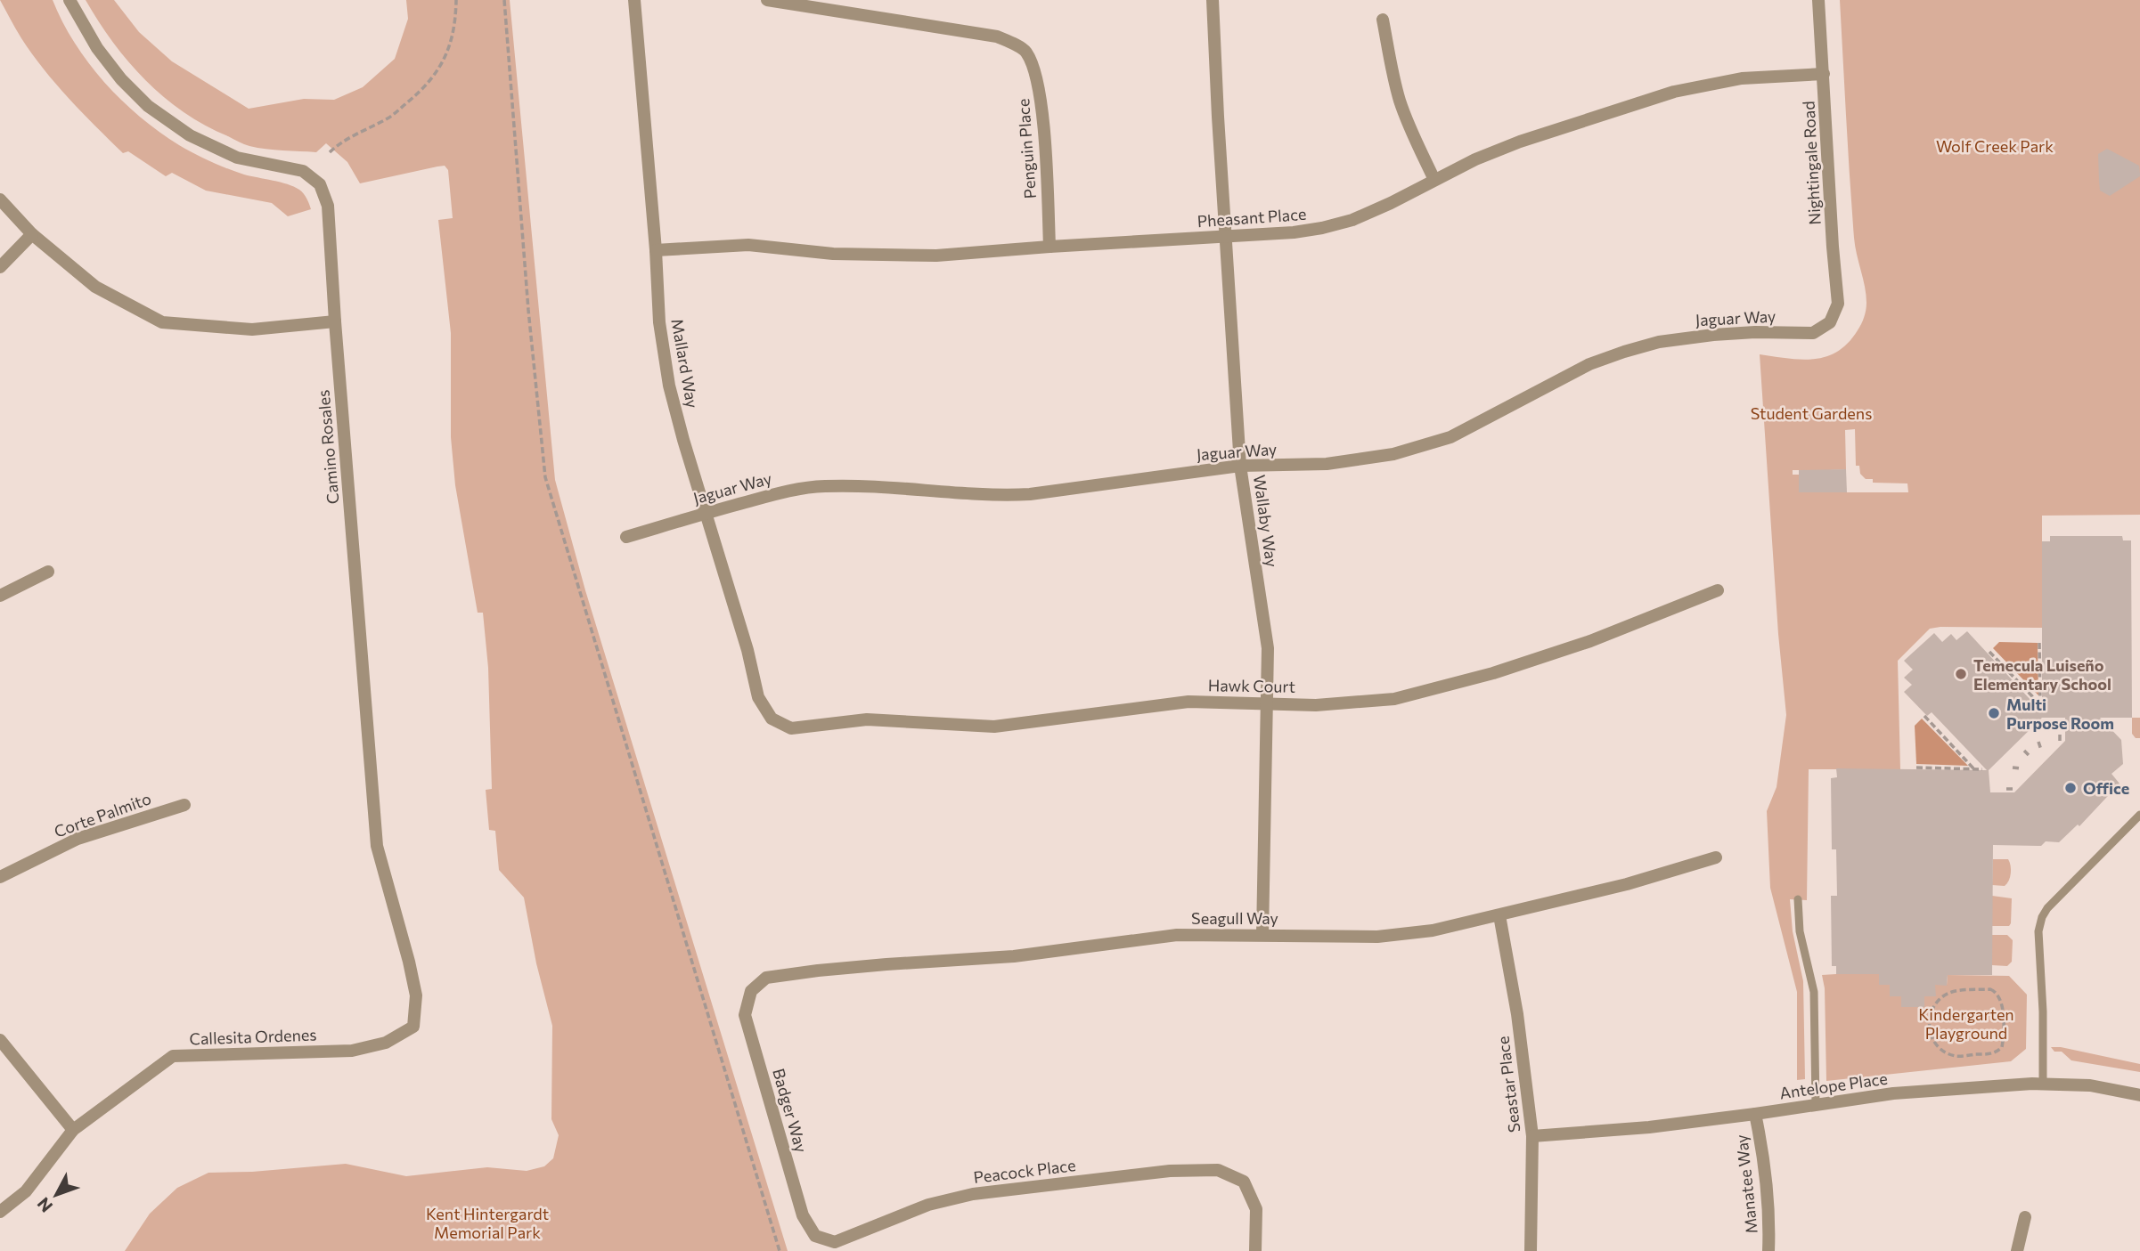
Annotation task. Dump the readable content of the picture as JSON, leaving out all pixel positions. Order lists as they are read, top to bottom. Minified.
{"streets":{"street":["Penguin Place","Nightingale Road","Pheasant Place","Jaguar Way","Mallard Way","Camino Rosales","Wallaby Way","Hawk Court","Corte Palmito","Seagull Way","Callesita Ordenes","Seastar Place","Antelope Place","Badger Way","Peacock Place","Manatee Way"]},"crossings":[["Penguin Place","Pheasant Place"],["Nightingale Road","Pheasant Place"],["Nightingale Road","Jaguar Way"],["Pheasant Place","Mallard Way"],["Pheasant Place","Wallaby Way"],["Jaguar Way","Mallard Way"],["Jaguar Way","Wallaby Way"],["Mallard Way","Hawk Court"],["Camino Rosales","Callesita Ordenes"],["Wallaby Way","Hawk Court"],["Wallaby Way","Seagull Way"],["Seagull Way","Seastar Place"],["Seagull Way","Badger Way"],["Seastar Place","Antelope Place"],["Antelope Place","Manatee Way"],["Badger Way","Peacock Place"]],"parks":["Wolf Creek Park","Student Gardens","Kindergarten Playground","Kent Hintergardt Memorial Park"],"places":["Temecula Luiseño Elementary School","Multi Purpose Room","Office"],"north":"bottom left"}
